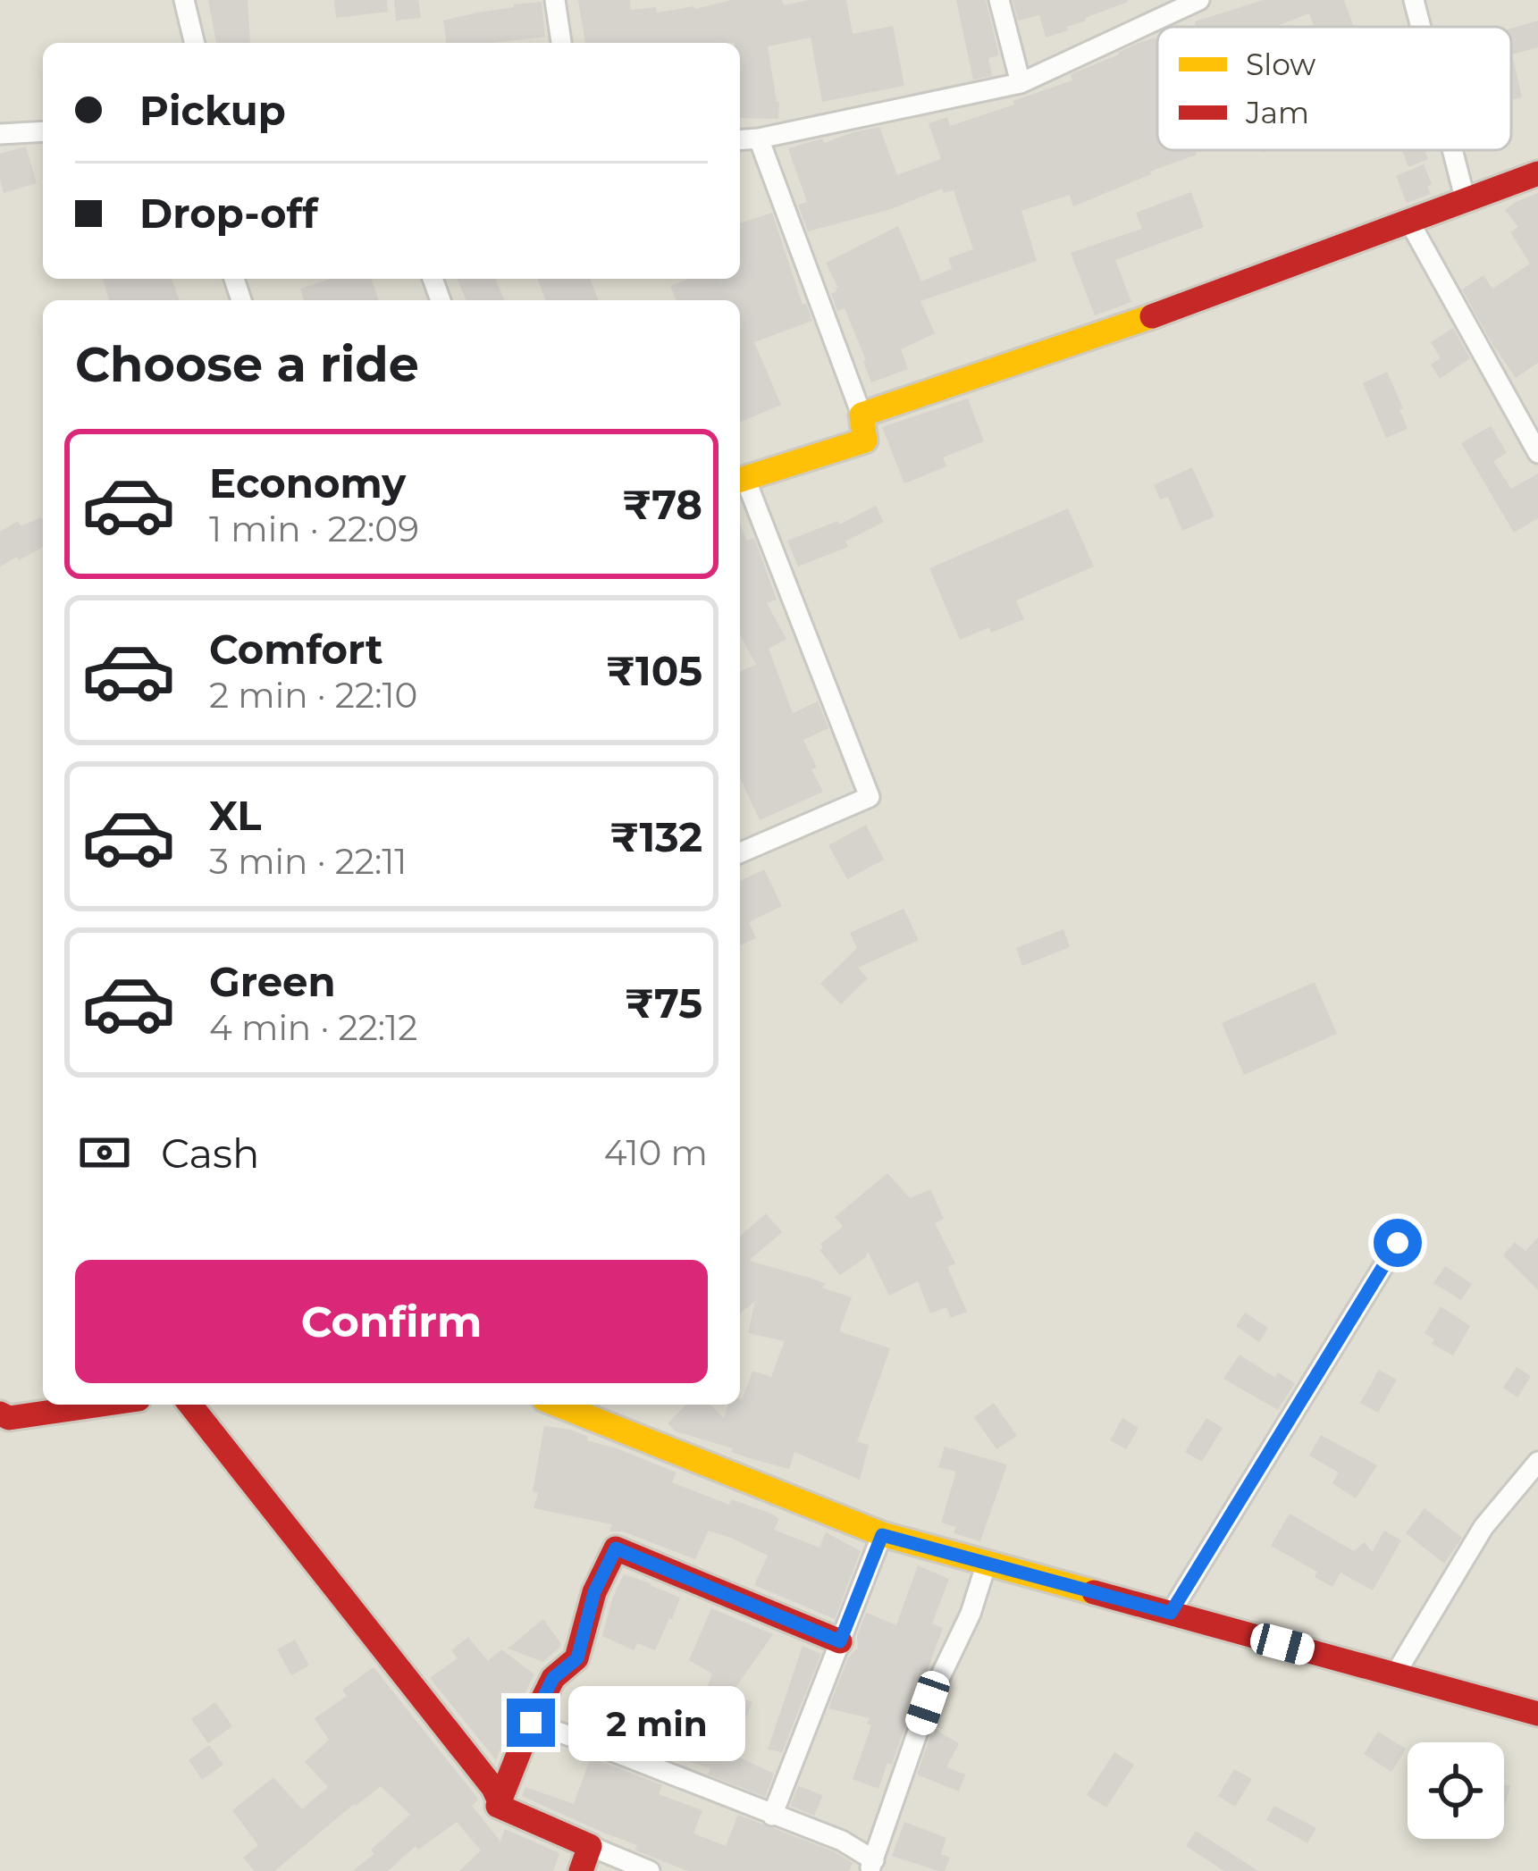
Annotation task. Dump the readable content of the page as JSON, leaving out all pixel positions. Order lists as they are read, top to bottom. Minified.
{"legend":["Slow","Jam"],"page":{"banner":["Pickup","Drop-off"],"heading":"Choose a ride","list":[{"name":"Economy","note":"1 min · 22:09","value":"₹78"},{"name":"Comfort","note":"2 min · 22:10","value":"₹105"},{"name":"XL","note":"3 min · 22:11","value":"₹132"},{"name":"Green","note":"4 min · 22:12","value":"₹75"}],"pay":["Cash","410 m"],"buttons":"Confirm","bubble":"2 min"}}
